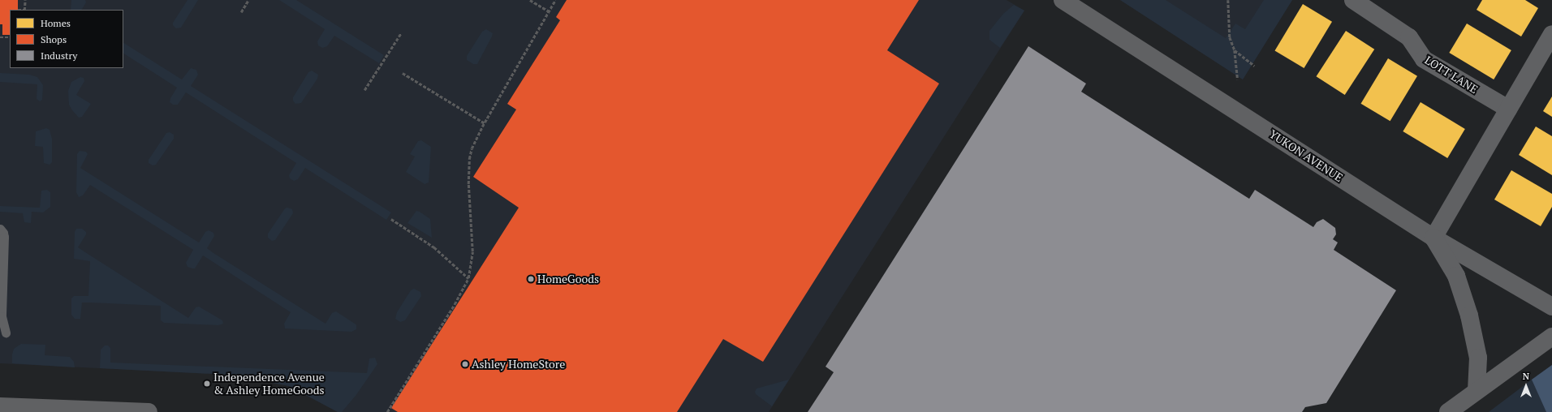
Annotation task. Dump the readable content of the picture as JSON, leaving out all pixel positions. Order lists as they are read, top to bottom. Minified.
{"streets":{"street":["LOTT LANE","YUKON AVENUE"]},"places":["HomeGoods","Ashley HomeStore","Independence Avenue & Ashley HomeGoods"],"legend":["Homes","Shops","Industry"],"north":"top"}
